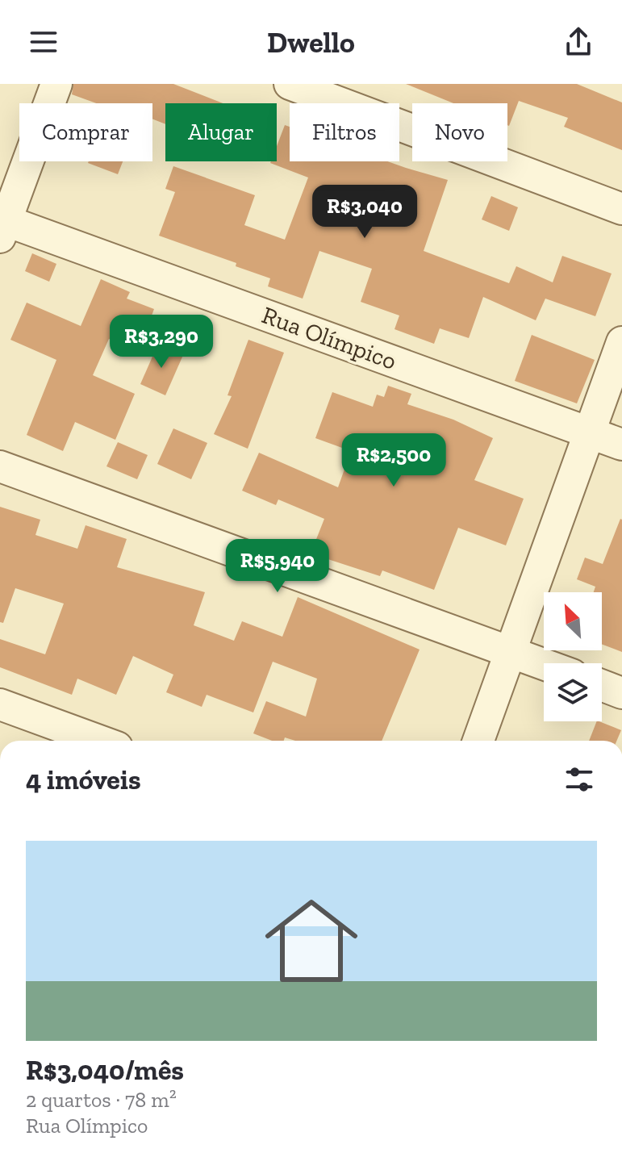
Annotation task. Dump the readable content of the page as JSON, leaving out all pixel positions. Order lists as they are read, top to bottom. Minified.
{"streets":{"street":["Rua Olímpico"]},"north":"top left","page":{"header":"Dwello","chip":["Comprar","Alugar","Filtros","Novo"],"price":["R$3,040","R$3,290","R$2,500","R$5,940"],"heading":"4 imóveis","list":[{"name":"R$3,040/mês","note":"2 quartos · 78 m² · Rua Olímpico"}]}}
